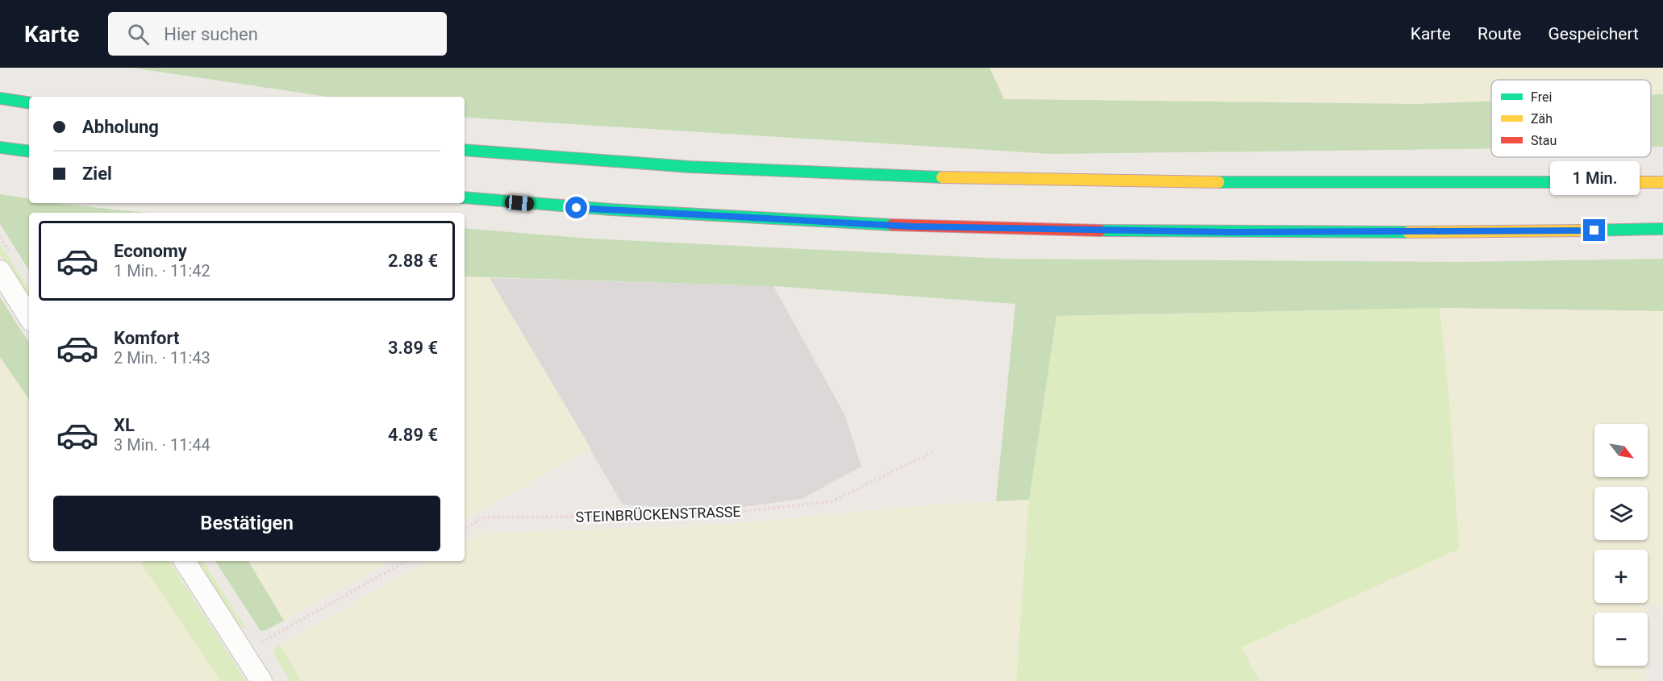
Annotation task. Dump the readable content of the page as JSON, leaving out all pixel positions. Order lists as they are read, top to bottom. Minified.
{"streets":{"path":["STEINBRÜCKENSTRASSE"]},"legend":["Frei","Zäh","Stau"],"north":"bottom right","page":{"header":"Karte","search":"Hier suchen","nav":["Karte","Route","Gespeichert"],"banner":["Abholung","Ziel"],"bubble":"1 Min.","list":[{"name":"Economy","note":"1 Min. · 11:42","value":"2.88 €"},{"name":"Komfort","note":"2 Min. · 11:43","value":"3.89 €"},{"name":"XL","note":"3 Min. · 11:44","value":"4.89 €"}],"map_buttons":["+","−"],"buttons":"Bestätigen"}}
